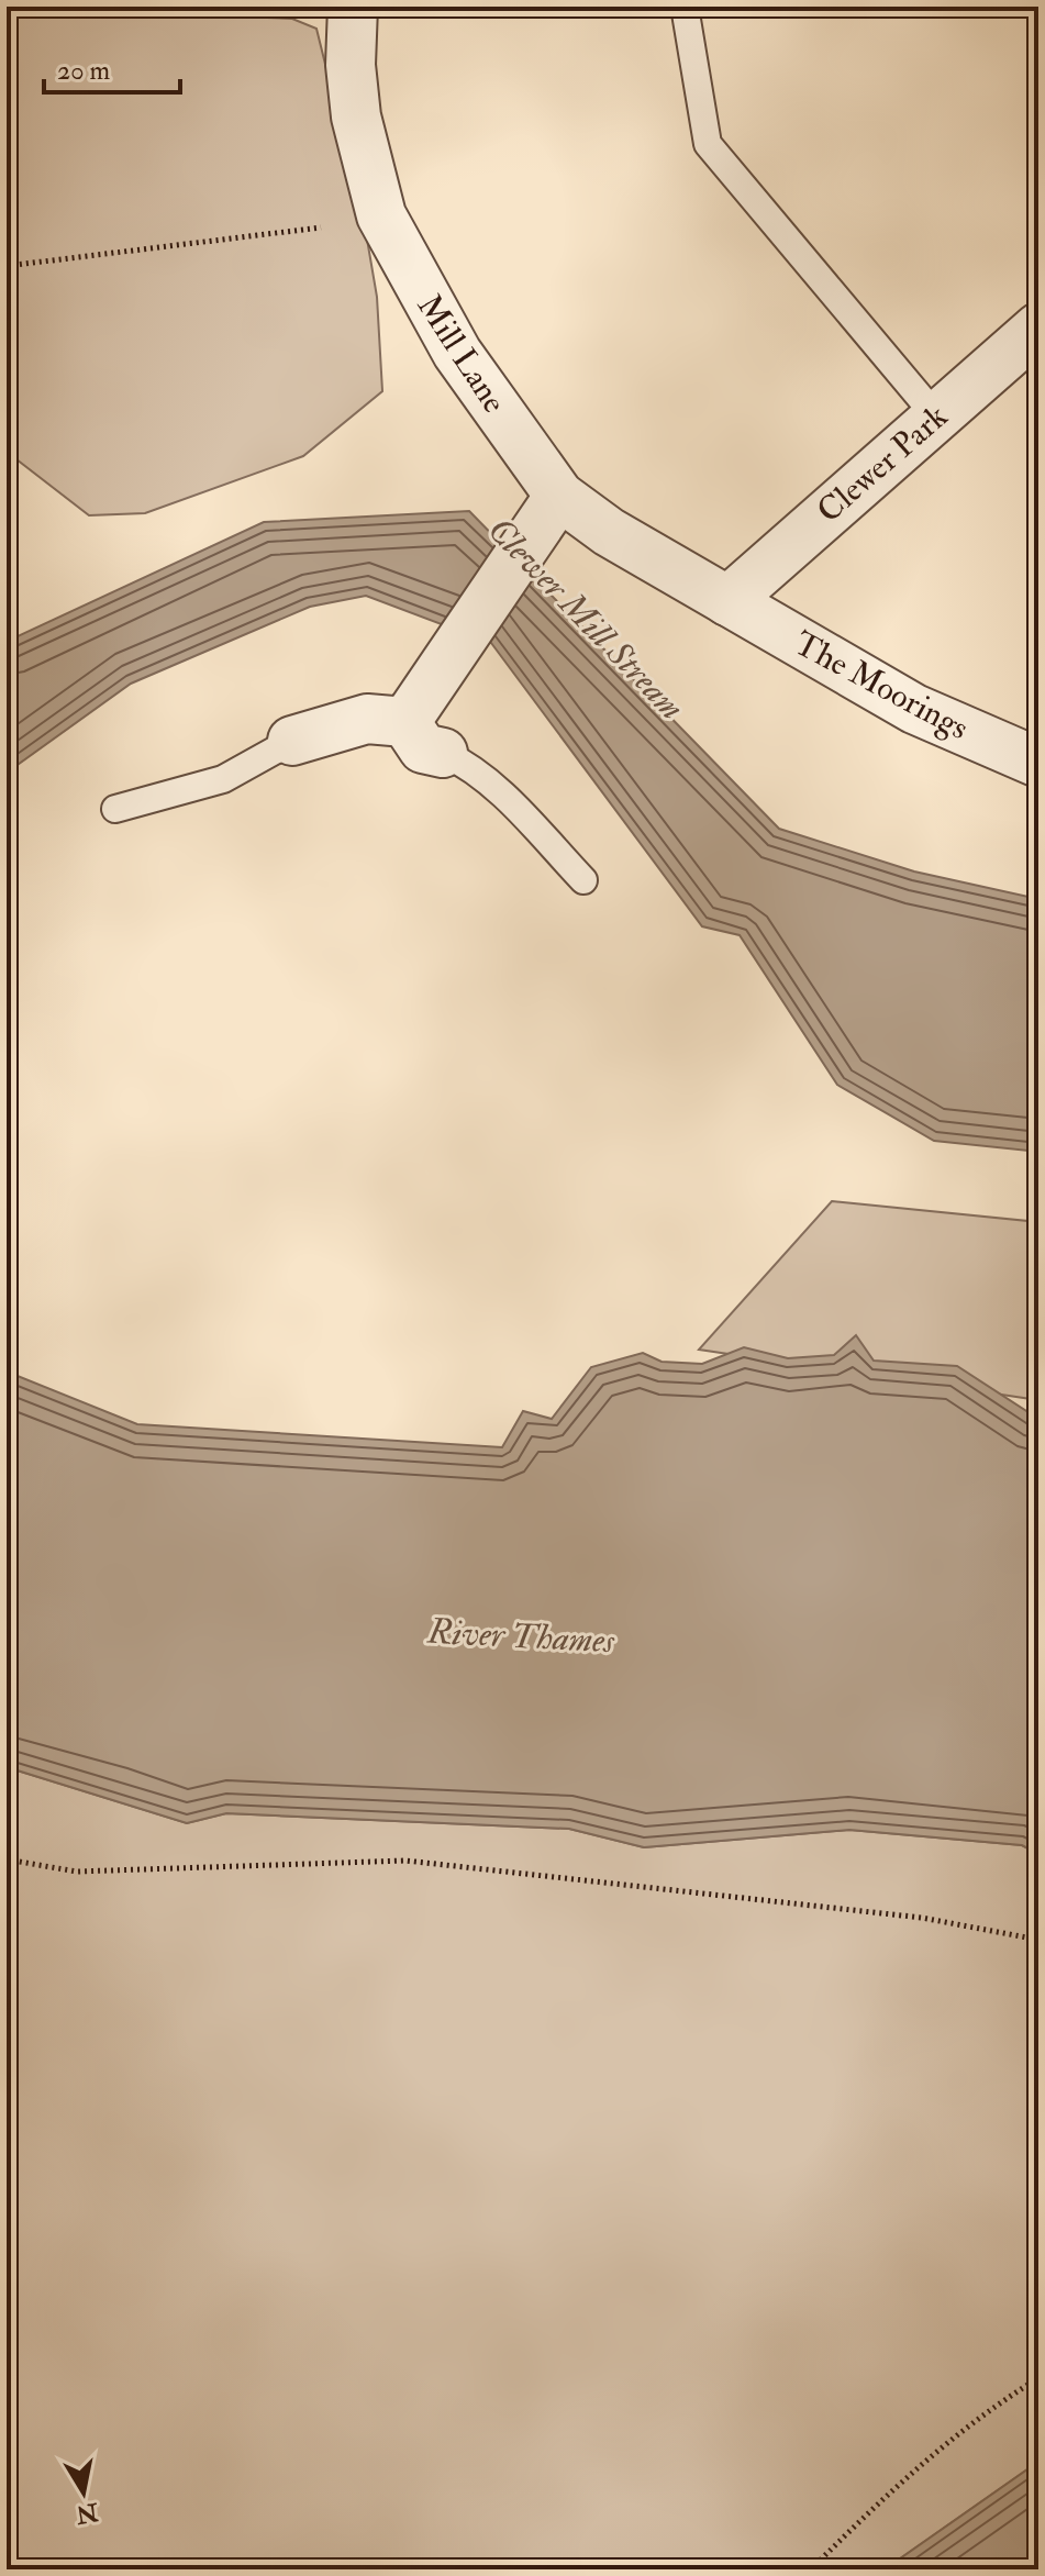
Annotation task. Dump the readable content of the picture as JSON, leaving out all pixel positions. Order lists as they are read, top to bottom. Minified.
{"streets":{"street":["Mill Lane","Clewer Park","The Moorings"]},"crossings":[["Mill Lane","Clewer Park"],["Mill Lane","The Moorings"],["Clewer Park","The Moorings"]],"water":["Clewer Mill Stream","River Thames"],"scale_bar":"20 m","north":"bottom"}
